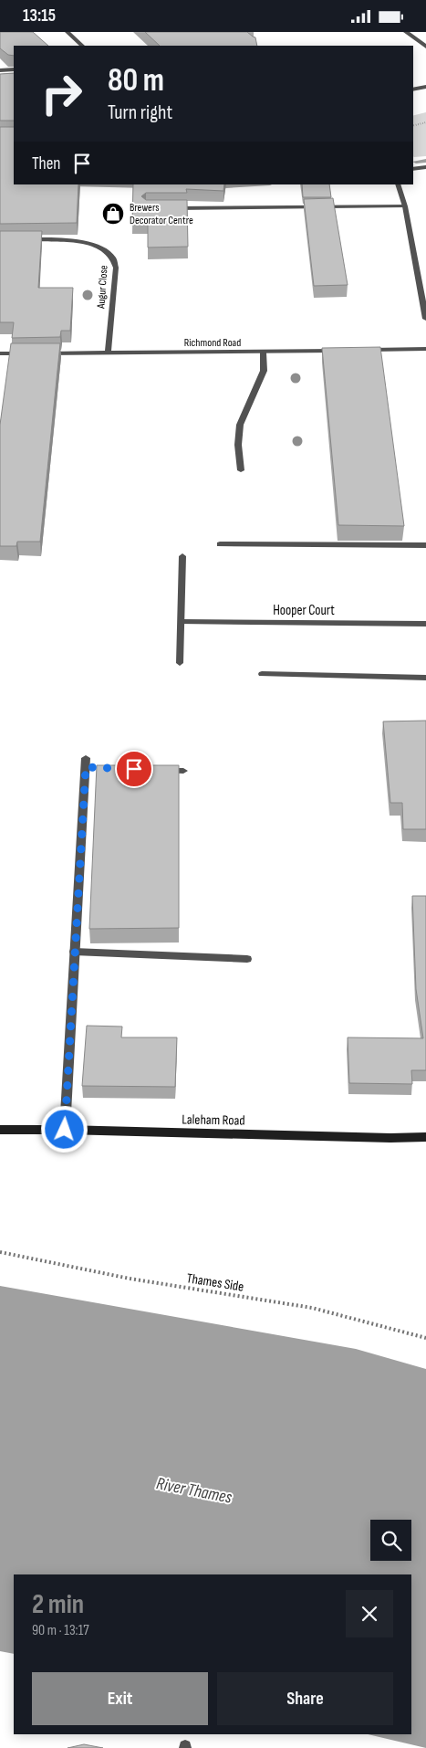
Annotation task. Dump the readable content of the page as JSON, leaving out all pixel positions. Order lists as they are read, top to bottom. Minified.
{"streets":{"main road":["Laleham Road"],"street":["Augur Close","Richmond Road","Hooper Court"],"path":["Thames Side"]},"crossings":[["Augur Close","Richmond Road"]],"water":["River Thames"],"places":{"shop":["Brewers Decorator Centre"]},"page":{"status":"13:15","turn":["80 m","Turn right"],"then":"Then","heading":["2 min","90 m · 13:17"],"buttons":["Exit","Share"]}}
